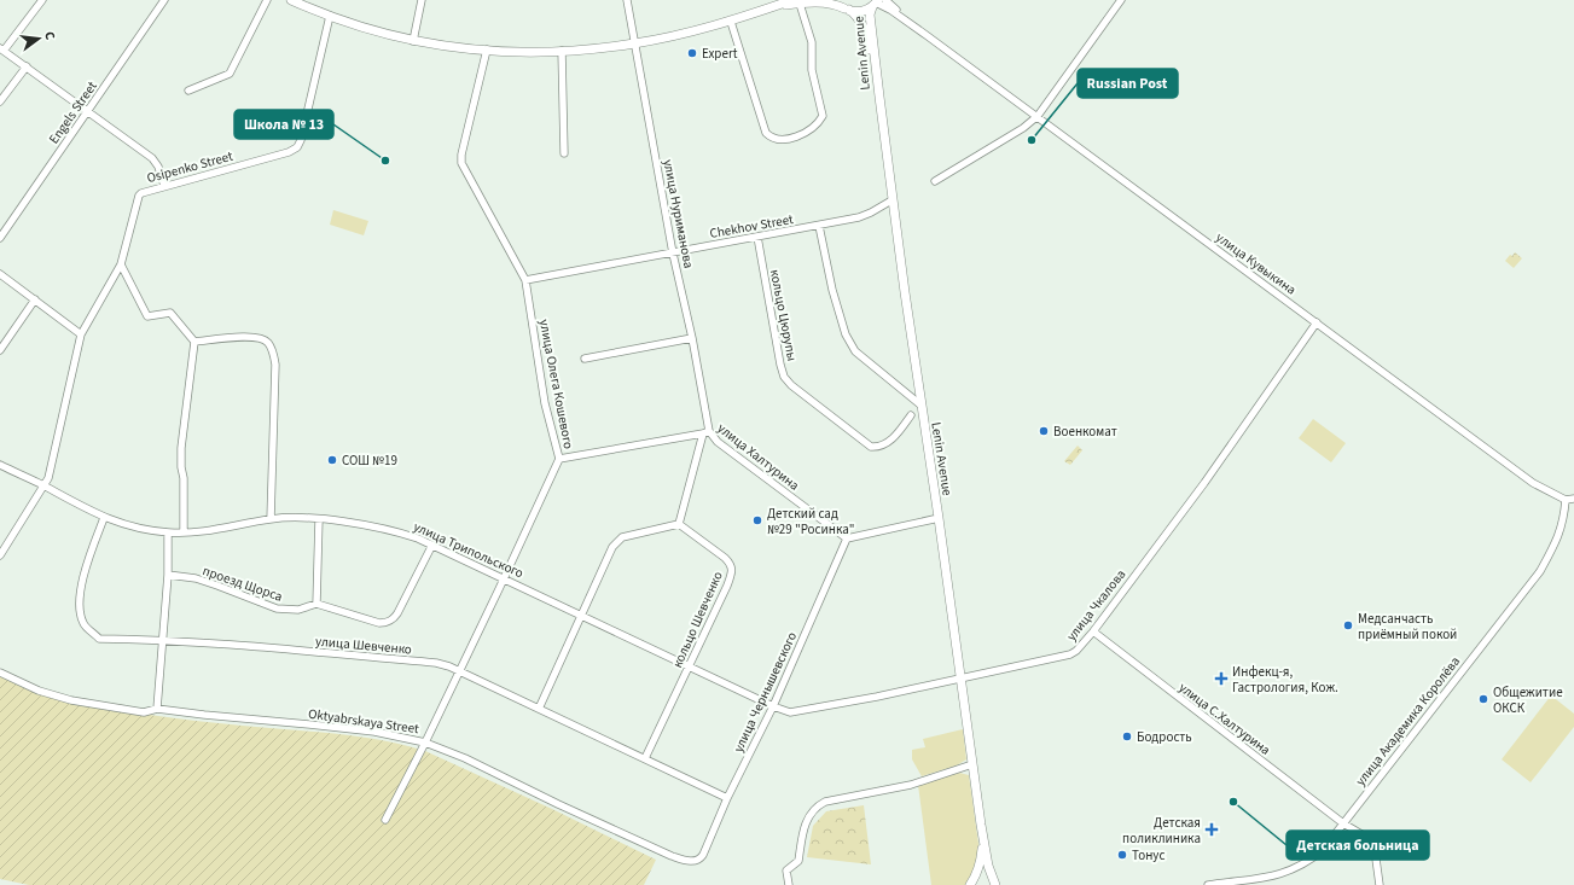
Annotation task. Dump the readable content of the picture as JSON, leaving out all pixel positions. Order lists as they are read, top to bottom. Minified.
{"streets":{"main road":["Lenin Avenue"],"street":["Engels Street","Osipenko Street","улица Нуриманова","Chekhov Street","улица Кувыкина","кольцо Цюрупы","улица Олега Кошевого","улица Халтурина","улица Трипольского","проезд Щорса","улица Чкалова","кольцо Шевченко","улица Шевченко","улица Чернышевского","улица С.Халтурина","Oktyabrskaya Street","улица Академика Королёва"]},"crossings":[["Lenin Avenue","Chekhov Street"],["Lenin Avenue","улица Кувыкина"],["Lenin Avenue","улица Чкалова"],["Osipenko Street","улица Трипольского"],["улица Нуриманова","Chekhov Street"],["улица Нуриманова","улица Халтурина"],["Chekhov Street","кольцо Цюрупы"],["Chekhov Street","улица Олега Кошевого"],["улица Кувыкина","улица Чкалова"],["улица Кувыкина","улица Академика Королёва"],["улица Олега Кошевого","улица Халтурина"],["улица Олега Кошевого","улица Трипольского"],["улица Олега Кошевого","улица Шевченко"],["улица Олега Кошевого","Oktyabrskaya Street"],["улица Халтурина","улица Чернышевского"],["улица Трипольского","улица Чкалова"],["улица Трипольского","кольцо Шевченко"],["улица Трипольского","улица Шевченко"],["улица Трипольского","улица Чернышевского"],["улица Чкалова","улица Чернышевского"],["улица Чкалова","улица С.Халтурина"],["кольцо Шевченко","улица Шевченко"],["улица Шевченко","улица Чернышевского"],["улица Чернышевского","Oktyabrskaya Street"],["улица С.Халтурина","улица Академика Королёва"]],"places":{"other":["Expert","Russian Post","Школа № 13","Военкомат","СОШ №19","Детский сад №29 \"Росинка\"","Медсанчасть приёмный покой","Общежитие ОКСК","Бодрость","Детская больница","Тонус"],"health":["Инфекц-я, Гастрология, Кож.","Детская поликлиника"]},"north":"right"}
